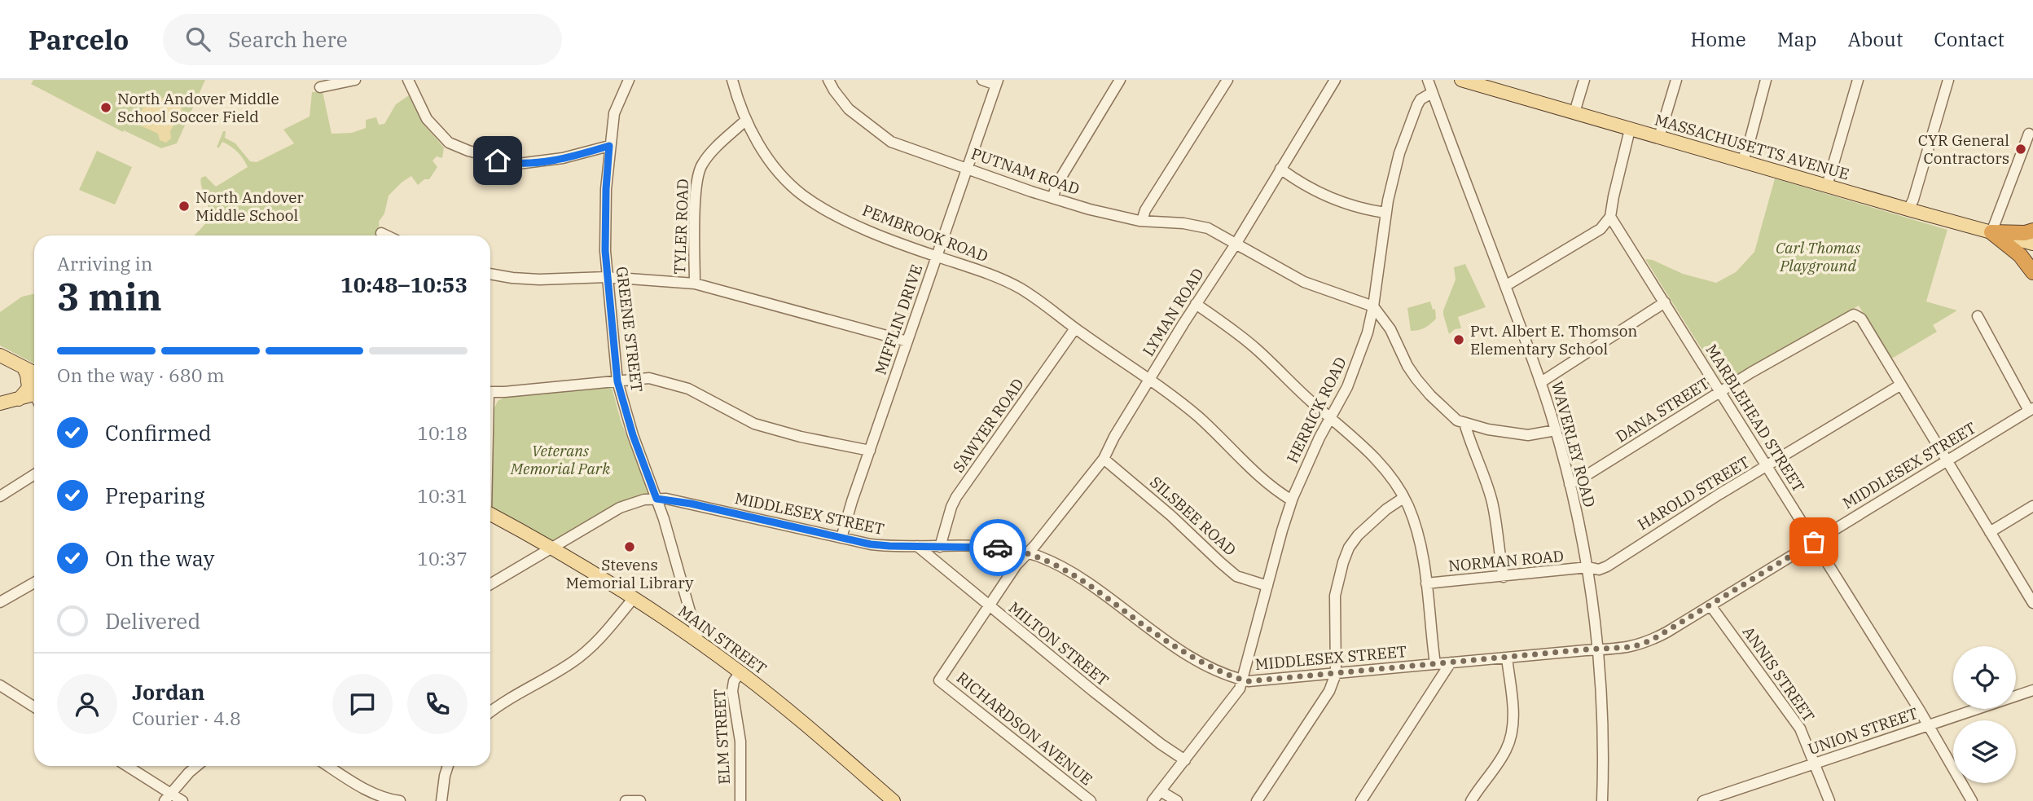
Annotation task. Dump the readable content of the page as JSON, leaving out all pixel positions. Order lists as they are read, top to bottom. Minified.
{"streets":{"main road":["MASSACHUSETTS AVENUE","MAIN STREET"],"street":["PUTNAM ROAD","TYLER ROAD","PEMBROOK ROAD","LYMAN ROAD","MIFFLIN DRIVE","GREENE STREET","HERRICK ROAD","DANA STREET","MARBLEHEAD STREET","SAWYER ROAD","WAVERLEY ROAD","MIDDLESEX STREET","HAROLD STREET","SILSBEE ROAD","NORMAN ROAD","MILTON STREET","ANNIS STREET","RICHARDSON AVENUE","UNION STREET","ELM STREET"]},"crossings":[["PUTNAM ROAD","LYMAN ROAD"],["PUTNAM ROAD","MIFFLIN DRIVE"],["PUTNAM ROAD","HERRICK ROAD"],["TYLER ROAD","PEMBROOK ROAD"],["PEMBROOK ROAD","LYMAN ROAD"],["PEMBROOK ROAD","MIFFLIN DRIVE"],["PEMBROOK ROAD","HERRICK ROAD"],["PEMBROOK ROAD","SAWYER ROAD"],["LYMAN ROAD","MIDDLESEX STREET"],["LYMAN ROAD","SILSBEE ROAD"],["LYMAN ROAD","MILTON STREET"],["LYMAN ROAD","RICHARDSON AVENUE"],["MIFFLIN DRIVE","MIDDLESEX STREET"],["GREENE STREET","MIDDLESEX STREET"],["GREENE STREET","MAIN STREET"],["HERRICK ROAD","WAVERLEY ROAD"],["HERRICK ROAD","MIDDLESEX STREET"],["HERRICK ROAD","SILSBEE ROAD"],["HERRICK ROAD","MILTON STREET"],["DANA STREET","MARBLEHEAD STREET"],["DANA STREET","WAVERLEY ROAD"],["DANA STREET","HAROLD STREET"],["MARBLEHEAD STREET","MIDDLESEX STREET"],["MARBLEHEAD STREET","HAROLD STREET"],["MARBLEHEAD STREET","UNION STREET"],["SAWYER ROAD","MIDDLESEX STREET"],["WAVERLEY ROAD","MIDDLESEX STREET"],["WAVERLEY ROAD","HAROLD STREET"],["WAVERLEY ROAD","NORMAN ROAD"],["MIDDLESEX STREET","MAIN STREET"],["MIDDLESEX STREET","MILTON STREET"],["MIDDLESEX STREET","ANNIS STREET"],["HAROLD STREET","NORMAN ROAD"],["MAIN STREET","ELM STREET"],["ANNIS STREET","UNION STREET"]],"parks":["Carl Thomas Playground","Veterans Memorial Park"],"places":["North Andover Middle School Soccer Field","CYR General Contractors","North Andover Middle School","Pvt. Albert E. Thomson Elementary School","Stevens Memorial Library"],"page":{"header":"Parcelo","search":"Search here","nav":["Home","Map","About","Contact"],"heading":["3 min","Arriving in","10:48–10:53"],"panel":["Jordan","Courier · 4.8"],"bar":"On the way · 680 m","list":[["Confirmed","10:18"],["Preparing","10:31"],["On the way","10:37"],"Delivered"]}}
